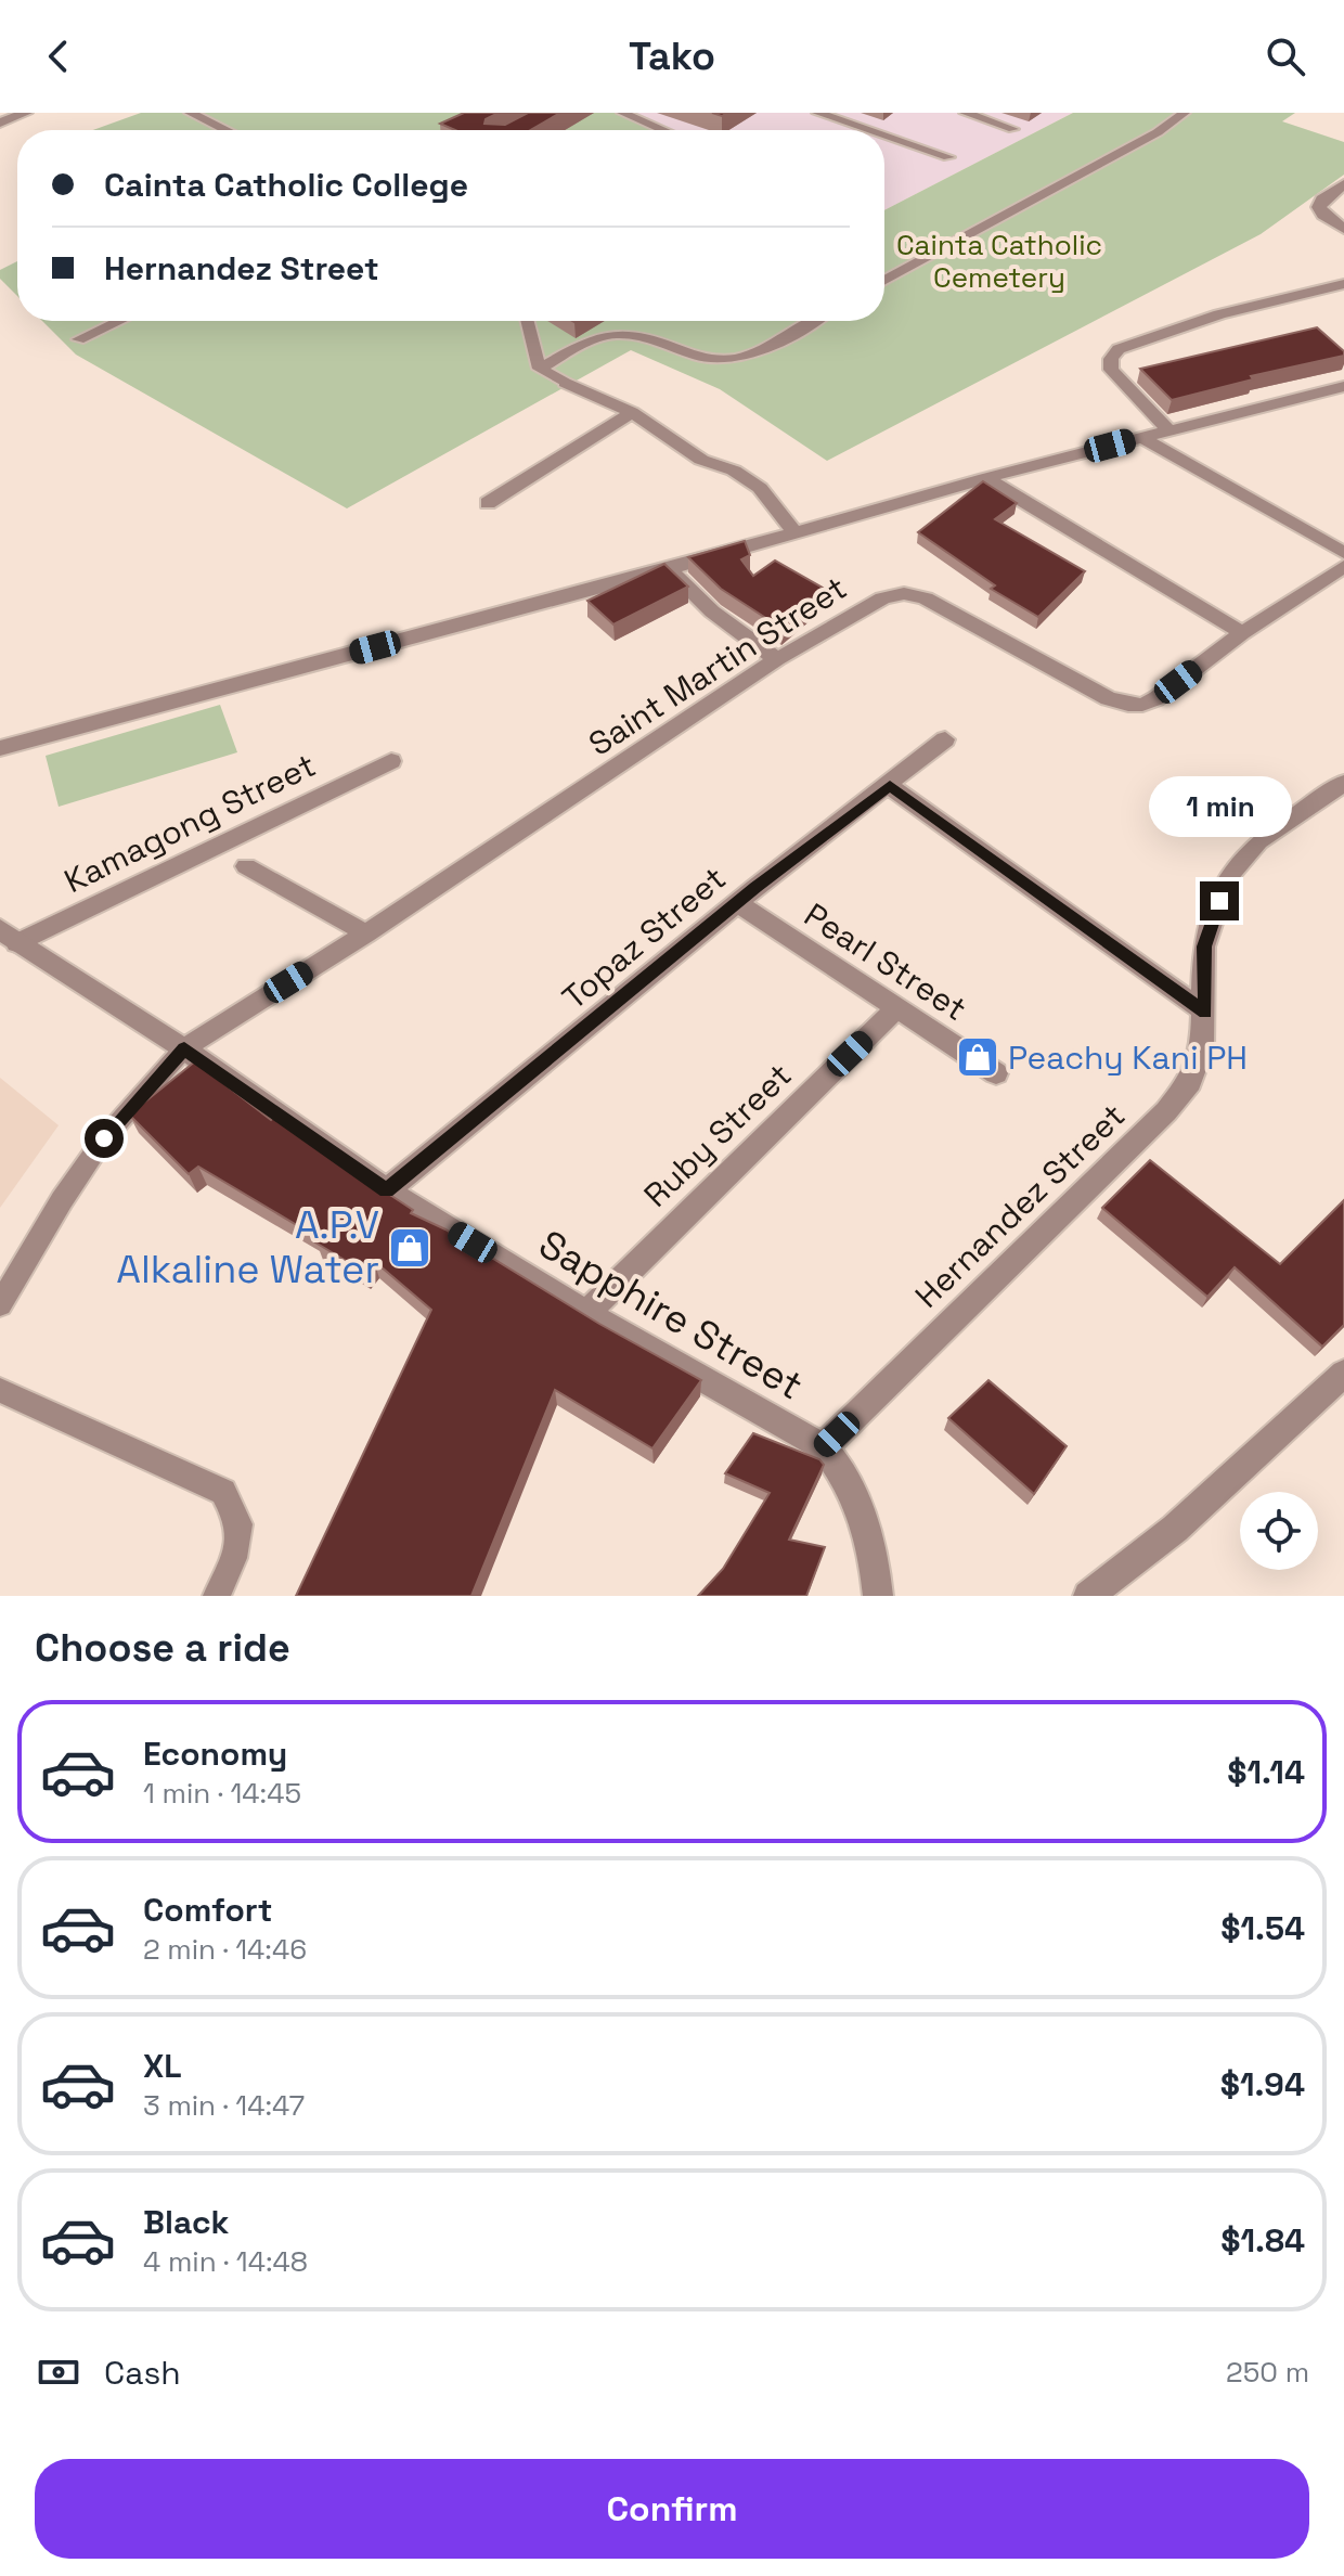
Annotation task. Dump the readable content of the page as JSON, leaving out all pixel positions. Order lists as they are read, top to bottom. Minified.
{"streets":{"street":["Saint Martin Street","Kamagong Street","Topaz Street","Pearl Street","Ruby Street","Hernandez Street","Sapphire Street"]},"crossings":[["Saint Martin Street","Sapphire Street"],["Kamagong Street","Sapphire Street"],["Topaz Street","Pearl Street"],["Topaz Street","Sapphire Street"],["Pearl Street","Ruby Street"],["Ruby Street","Sapphire Street"],["Hernandez Street","Sapphire Street"]],"parks":["Cainta Catholic Cemetery"],"places":{"shop":["Peachy Kani PH","A.P.V Alkaline Water"]},"page":{"header":"Tako","banner":["Cainta Catholic College","Hernandez Street"],"bubble":"1 min","heading":"Choose a ride","list":[{"name":"Economy","note":"1 min · 14:45","value":"$1.14"},{"name":"Comfort","note":"2 min · 14:46","value":"$1.54"},{"name":"XL","note":"3 min · 14:47","value":"$1.94"},{"name":"Black","note":"4 min · 14:48","value":"$1.84"}],"pay":["Cash","250 m"],"buttons":"Confirm"}}
